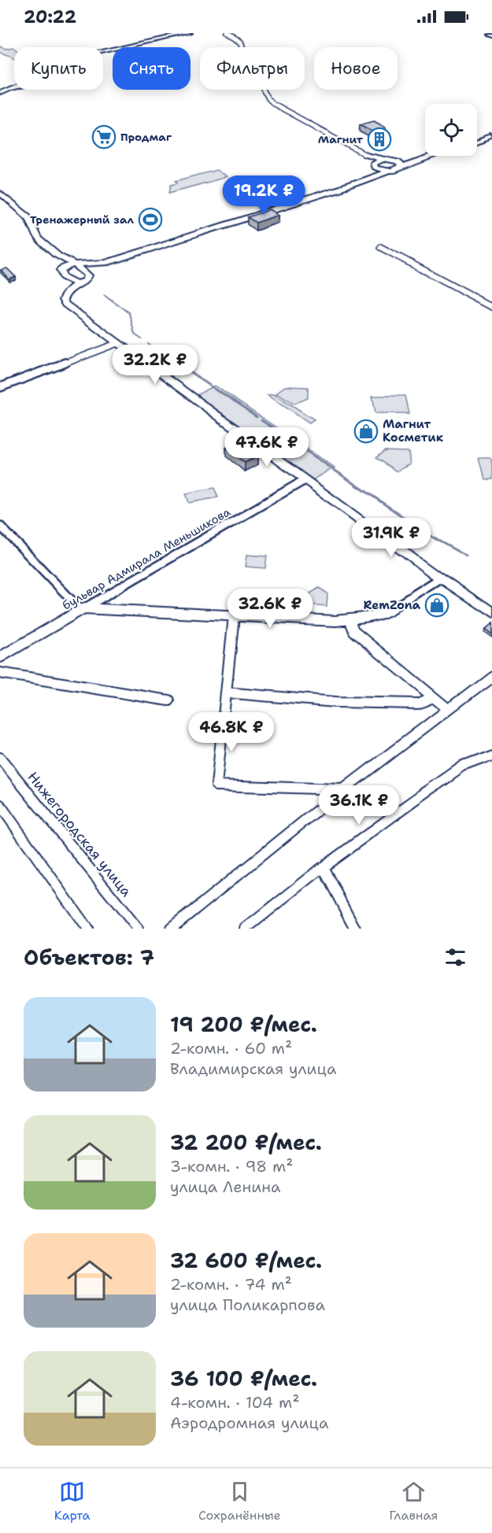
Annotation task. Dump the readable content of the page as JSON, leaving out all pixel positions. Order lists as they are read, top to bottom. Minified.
{"streets":{"street":["бульвар Адмирала Меньшикова","Нижегородская улица"]},"places":{"supermarket":["Продмаг"],"building":["Магнит"],"sports":["Тренажерный зал"],"shop":["Магнит Косметик","RemZona"]},"page":{"status":"20:22","chip":["Купить","Снять","Фильтры","Новое"],"price":["19.2K ₽","32.2K ₽","47.6K ₽","31.9K ₽","32.6K ₽","46.8K ₽","36.1K ₽"],"heading":"Объектов: 7","list":[{"name":"19 200 ₽/мес.","note":"2-комн. · 60 m² · Владимирская улица"},{"name":"32 200 ₽/мес.","note":"3-комн. · 98 m² · улица Ленина"},{"name":"32 600 ₽/мес.","note":"2-комн. · 74 m² · улица Поликарпова"},{"name":"36 100 ₽/мес.","note":"4-комн. · 104 m² · Аэродромная улица"}],"tabs":["Карта","Сохранённые","Главная"]}}
